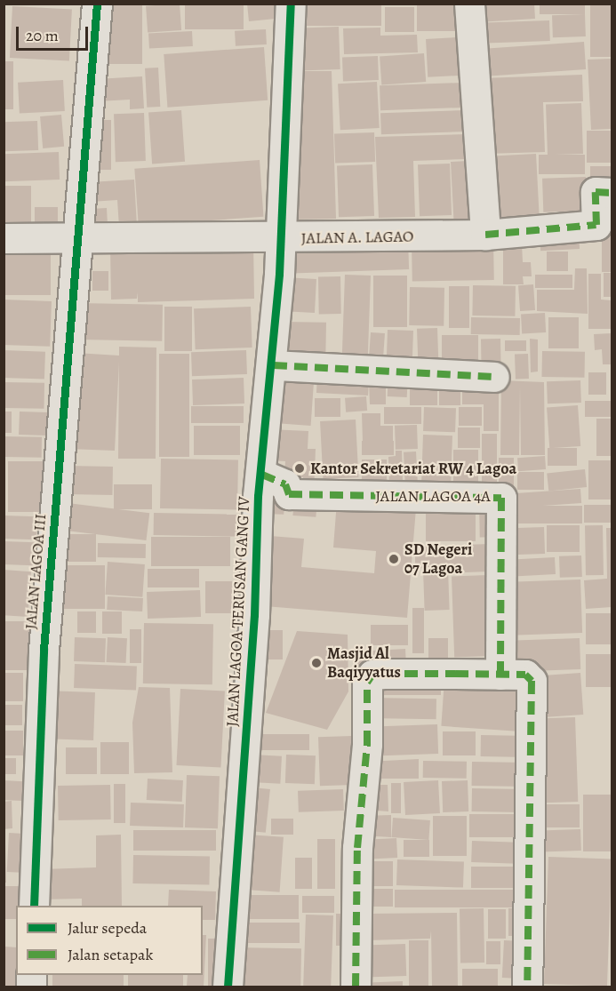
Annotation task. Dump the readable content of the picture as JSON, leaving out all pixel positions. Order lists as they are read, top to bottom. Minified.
{"streets":{"street":["JALAN A. LAGAO","JALAN LAGOA 4A","JALAN LAGOA III","JALAN LAGOA TERUSAN GANG IV"]},"crossings":[["JALAN A. LAGAO","JALAN LAGOA III"],["JALAN A. LAGAO","JALAN LAGOA TERUSAN GANG IV"],["JALAN LAGOA 4A","JALAN LAGOA TERUSAN GANG IV"]],"places":["Kantor Sekretariat RW 4 Lagoa","SD Negeri 07 Lagoa","Masjid Al Baqiyyatus"],"legend":["Jalur sepeda","Jalan setapak"],"scale_bar":"20 m"}
